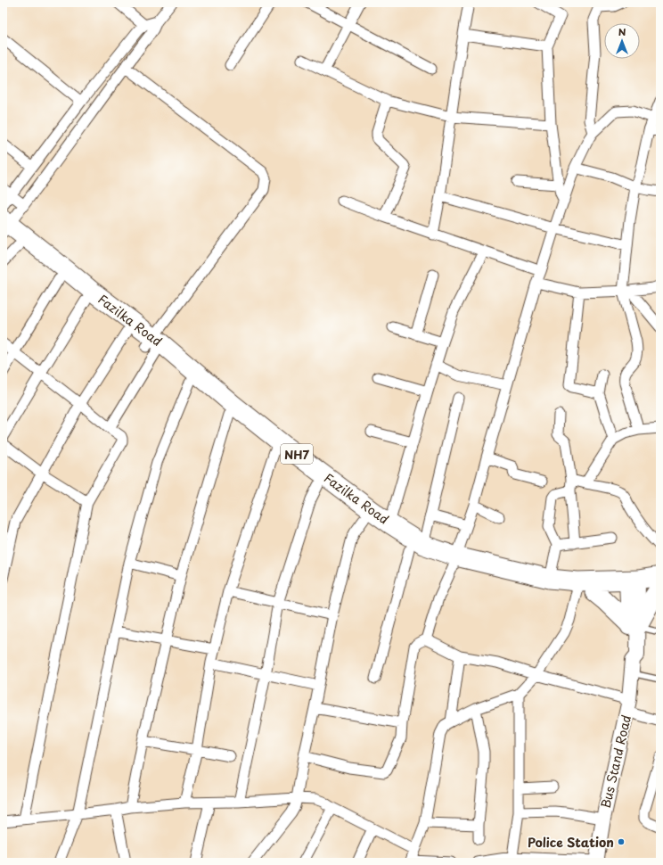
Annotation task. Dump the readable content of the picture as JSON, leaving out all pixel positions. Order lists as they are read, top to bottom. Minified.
{"streets":{"highway":["Fazilka Road","NH7"],"main road":["Bus Stand Road"]},"crossings":[["Fazilka Road","NH7"],["Fazilka Road","Bus Stand Road"],["NH7","Bus Stand Road"]],"places":["Police Station"],"north":"top"}
